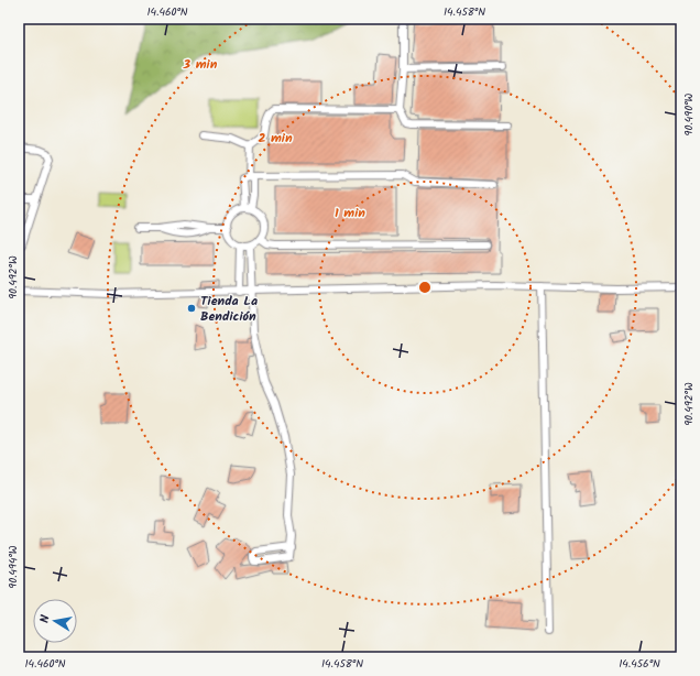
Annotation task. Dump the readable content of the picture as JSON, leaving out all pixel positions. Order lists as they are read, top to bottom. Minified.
{"places":["Tienda La Bendición"],"north":"left","coordinates":["14.460°N","14.458°N","90.490°W","90.492°W","90.494°W","14.456°N"],"rings":["3 min","2 min","1 min"]}
